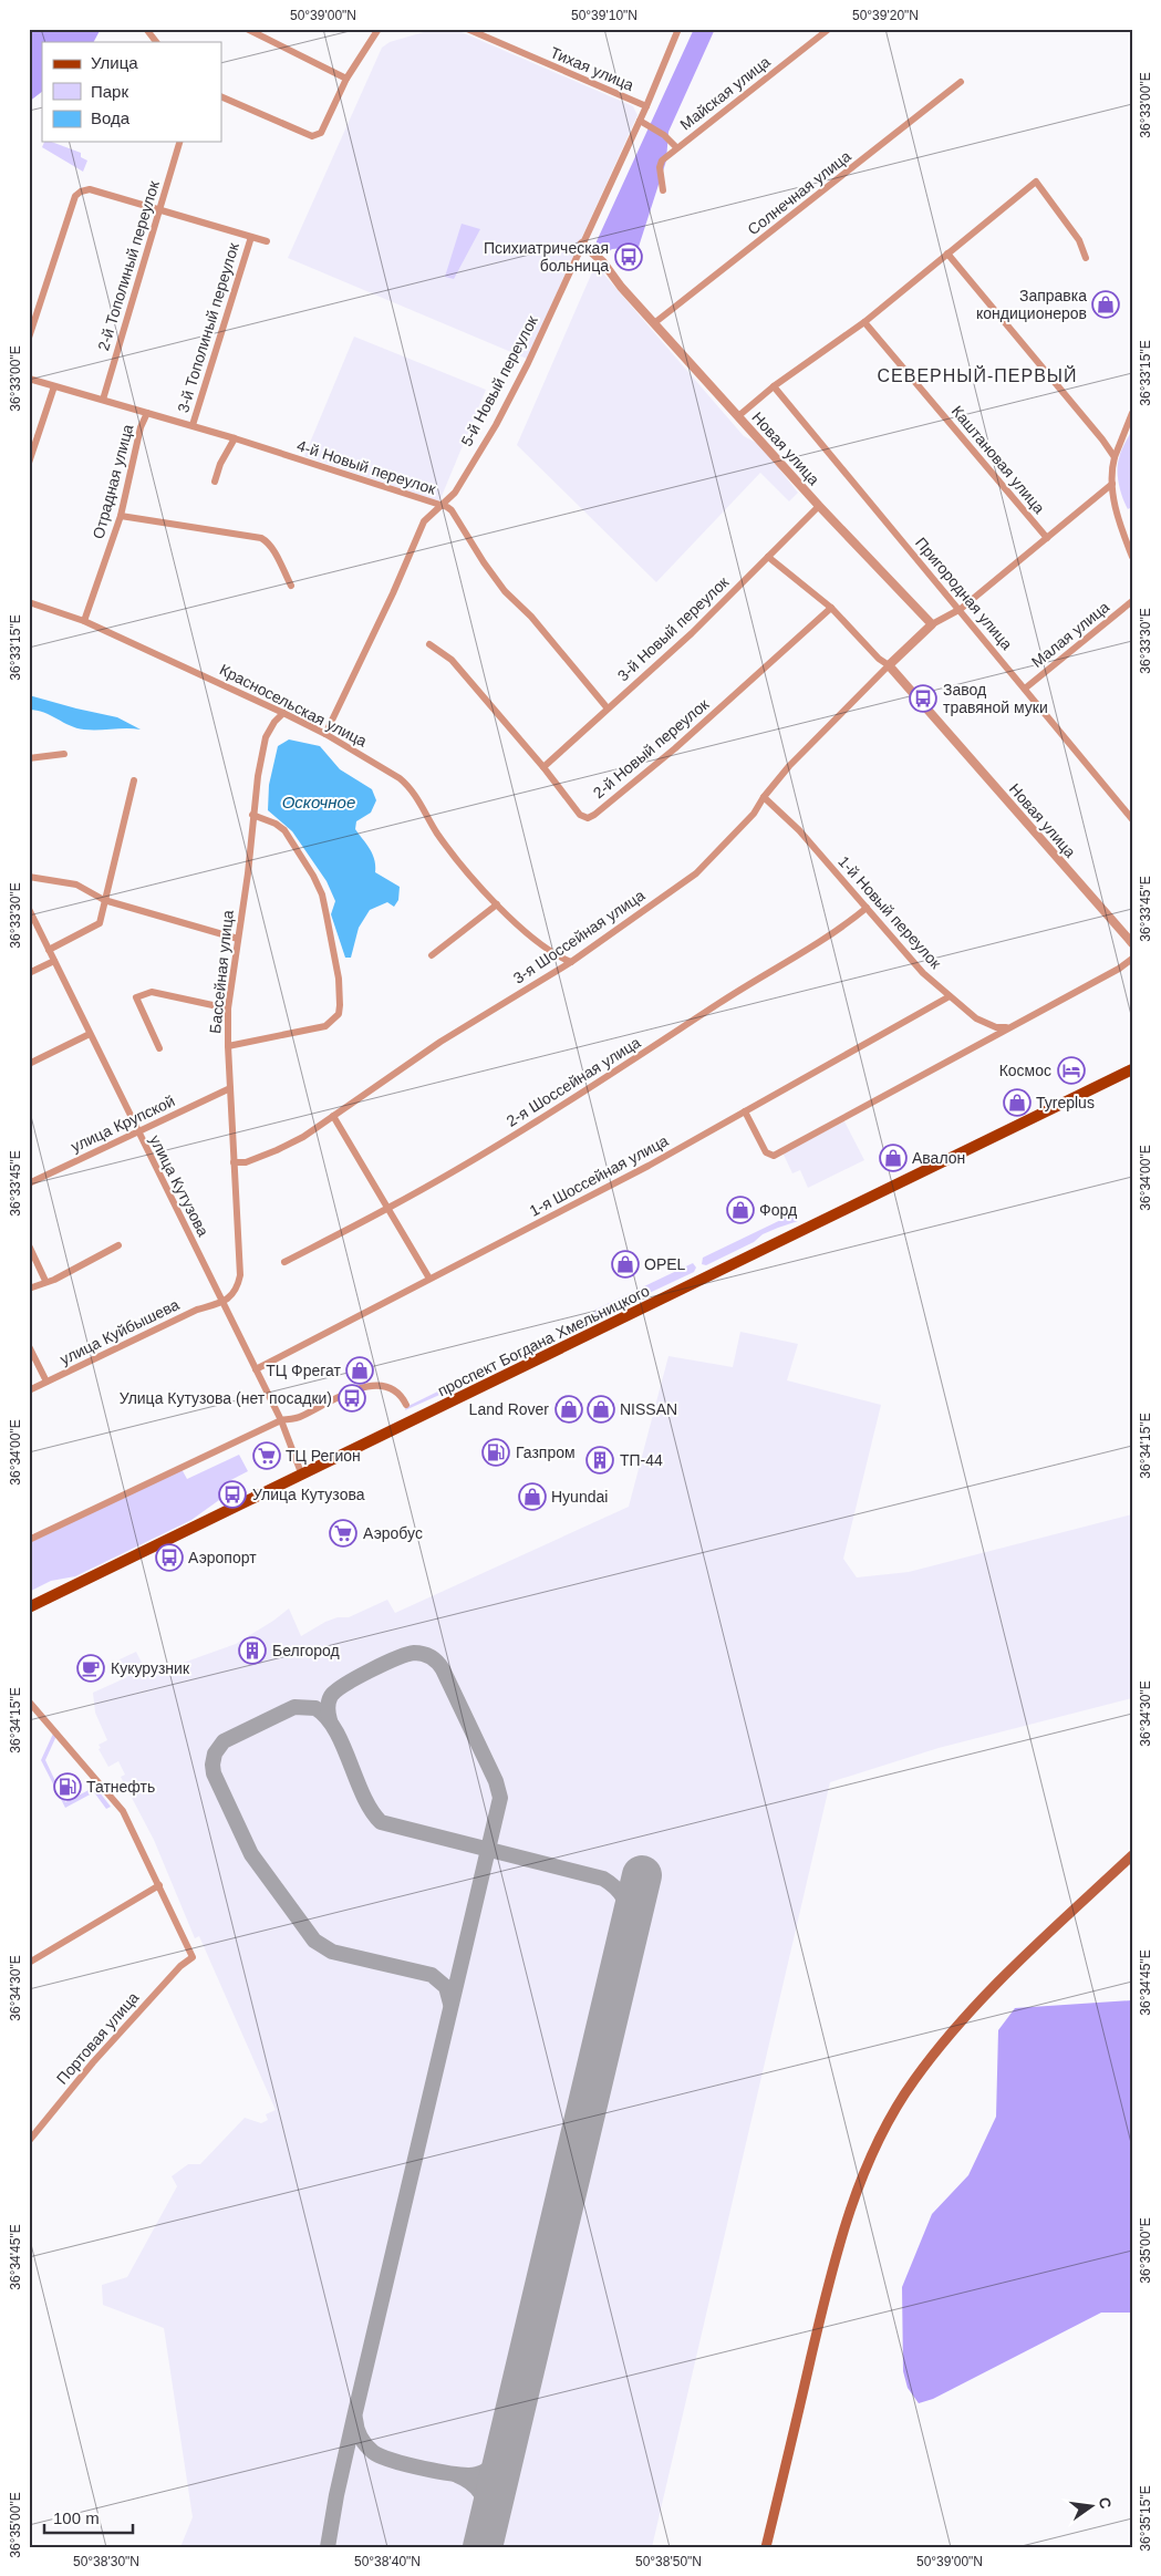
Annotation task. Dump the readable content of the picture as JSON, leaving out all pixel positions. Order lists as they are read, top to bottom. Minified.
{"streets":{"main road":["проспект Богдана Хмельницкого"],"street":["Тихая улица","Майская улица","Солнечная улица","2-й Тополиный переулок","3-й Тополиный переулок","5-й Новый переулок","Новая улица","Каштановая улица","4-й Новый переулок","Отрадная улица","Пригородная улица","3-й Новый переулок","Малая улица","Красносельская улица","2-й Новый переулок","1-й Новый переулок","3-я Шоссейная улица","Бассейная улица","2-я Шоссейная улица","улица Крупской","1-я Шоссейная улица","улица Кутузова","улица Куйбышева","Портовая улица"]},"crossings":[["Тихая улица","5-й Новый переулок"],["Солнечная улица","Новая улица"],["2-й Тополиный переулок","4-й Новый переулок"],["3-й Тополиный переулок","4-й Новый переулок"],["5-й Новый переулок","Новая улица"],["5-й Новый переулок","4-й Новый переулок"],["5-й Новый переулок","Красносельская улица"],["Новая улица","3-й Новый переулок"],["Новая улица","2-й Новый переулок"],["Новая улица","3-я Шоссейная улица"],["4-й Новый переулок","Отрадная улица"],["4-й Новый переулок","3-й Новый переулок"],["Отрадная улица","Красносельская улица"],["Пригородная улица","Малая улица"],["3-й Новый переулок","2-й Новый переулок"],["Красносельская улица","3-я Шоссейная улица"],["Красносельская улица","Бассейная улица"],["1-й Новый переулок","3-я Шоссейная улица"],["1-й Новый переулок","2-я Шоссейная улица"],["1-й Новый переулок","1-я Шоссейная улица"],["3-я Шоссейная улица","Бассейная улица"],["Бассейная улица","улица Крупской"],["Бассейная улица","улица Кутузова"],["Бассейная улица","улица Куйбышева"],["улица Крупской","улица Кутузова"],["1-я Шоссейная улица","улица Кутузова"],["улица Кутузова","улица Куйбышева"],["улица Кутузова","проспект Богдана Хмельницкого"]],"districts":["СЕВЕРНЫЙ-ПЕРВЫЙ"],"water":["Оскочное"],"places":{"bus stop":["Психиатрическая больница","Завод травяной муки","Улица Кутузова (нет посадки)","Улица Кутузова","Аэропорт"],"shop":["Заправка кондиционеров","Tyreplus","Авалон","Форд","OPEL","ТЦ Фрегат","Land Rover","NISSAN","Hyundai"],"hotel":["Космос"],"fuel station":["Газпром","Татнефть"],"supermarket":["ТЦ Регион","Аэробус"],"building":["ТП-44","Белгород"],"cafe":["Кукурузник"]},"legend":["Улица","Парк","Вода"],"scale_bar":"100 m","north":"right","coordinates":["50°39'00\"N","50°39'10\"N","50°39'20\"N","36°33'00\"E","36°33'15\"E","36°33'30\"E","36°33'45\"E","36°34'00\"E","36°34'15\"E","36°34'30\"E","36°34'45\"E","36°35'00\"E","36°35'15\"E","50°38'30\"N","50°38'40\"N","50°38'50\"N"]}
